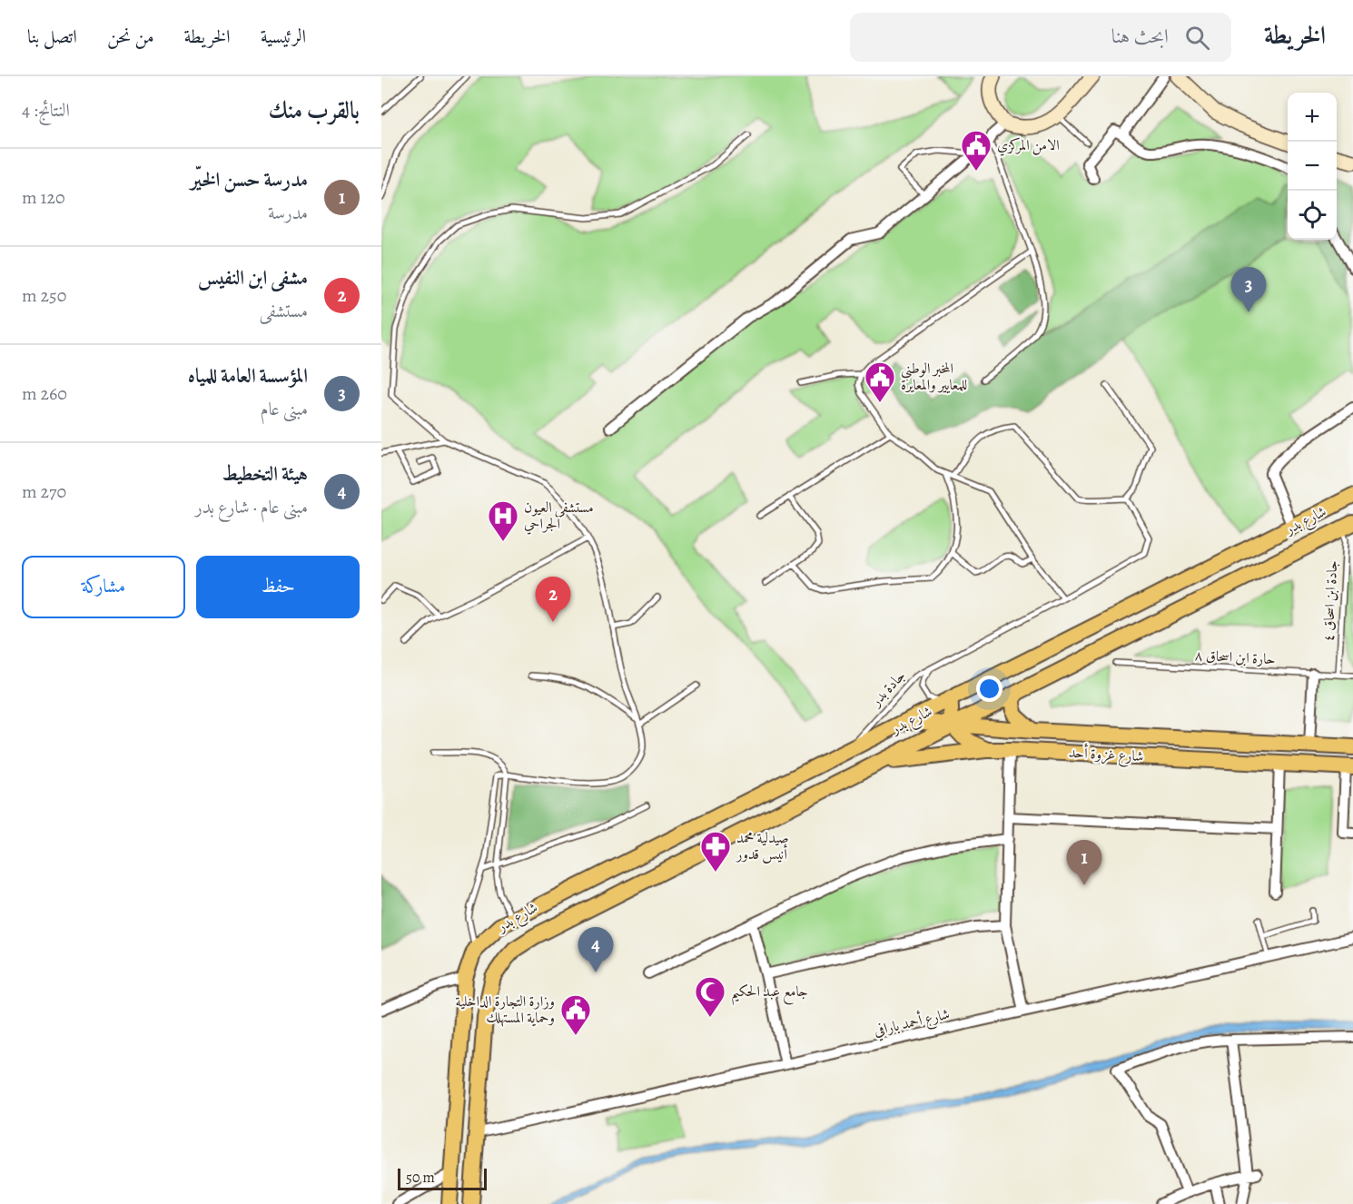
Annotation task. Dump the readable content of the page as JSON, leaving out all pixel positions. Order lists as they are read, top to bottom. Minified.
{"streets":{"main road":["شارع بدر","شارع غزوة أحد"],"street":["شارع أحمد بارافي"],"lane":["جادة ابن اسحاق ٤","حارة ابن اسحاق ٨","جادة بدر"]},"crossings":[["شارع بدر","جادة ابن اسحاق ٤"],["شارع بدر","جادة بدر"],["شارع بدر","شارع غزوة أحد"],["جادة ابن اسحاق ٤","حارة ابن اسحاق ٨"]],"places":{"public building":["الامن المركزي","المخبر الوطني للمعايير والمعايرة","وزارة التجارة الداخلية وحماية المستهلك"],"hospital":["مستشفى العيون الجراحي"],"pharmacy":["صيدلية محمد أنيس قدور"],"mosque":["جامع عبد الحكيم"]},"scale_bar":"50 m","page":{"header":"الخريطة","search":"ابحث هنا","nav":["الرئيسية","الخريطة","من نحن","اتصل بنا"],"heading":["بالقرب منك","النتائج: 4"],"map_buttons":["+","−"],"list":[{"mark":"1","name":"مدرسة حسن الخيّر","note":"مدرسة","value":"120 m"},{"mark":"2","name":"مشفى ابن النفيس","note":"مستشفى","value":"250 m"},{"mark":"3","name":"المؤسسة العامة للمياه","note":"مبنى عام","value":"260 m"},{"mark":"4","name":"هيئة التخطيط","note":"مبنى عام · شارع بدر","value":"270 m"}],"pins":["3","2","1","4"],"buttons":["حفظ","مشاركة"],"scale":"50 m"}}
